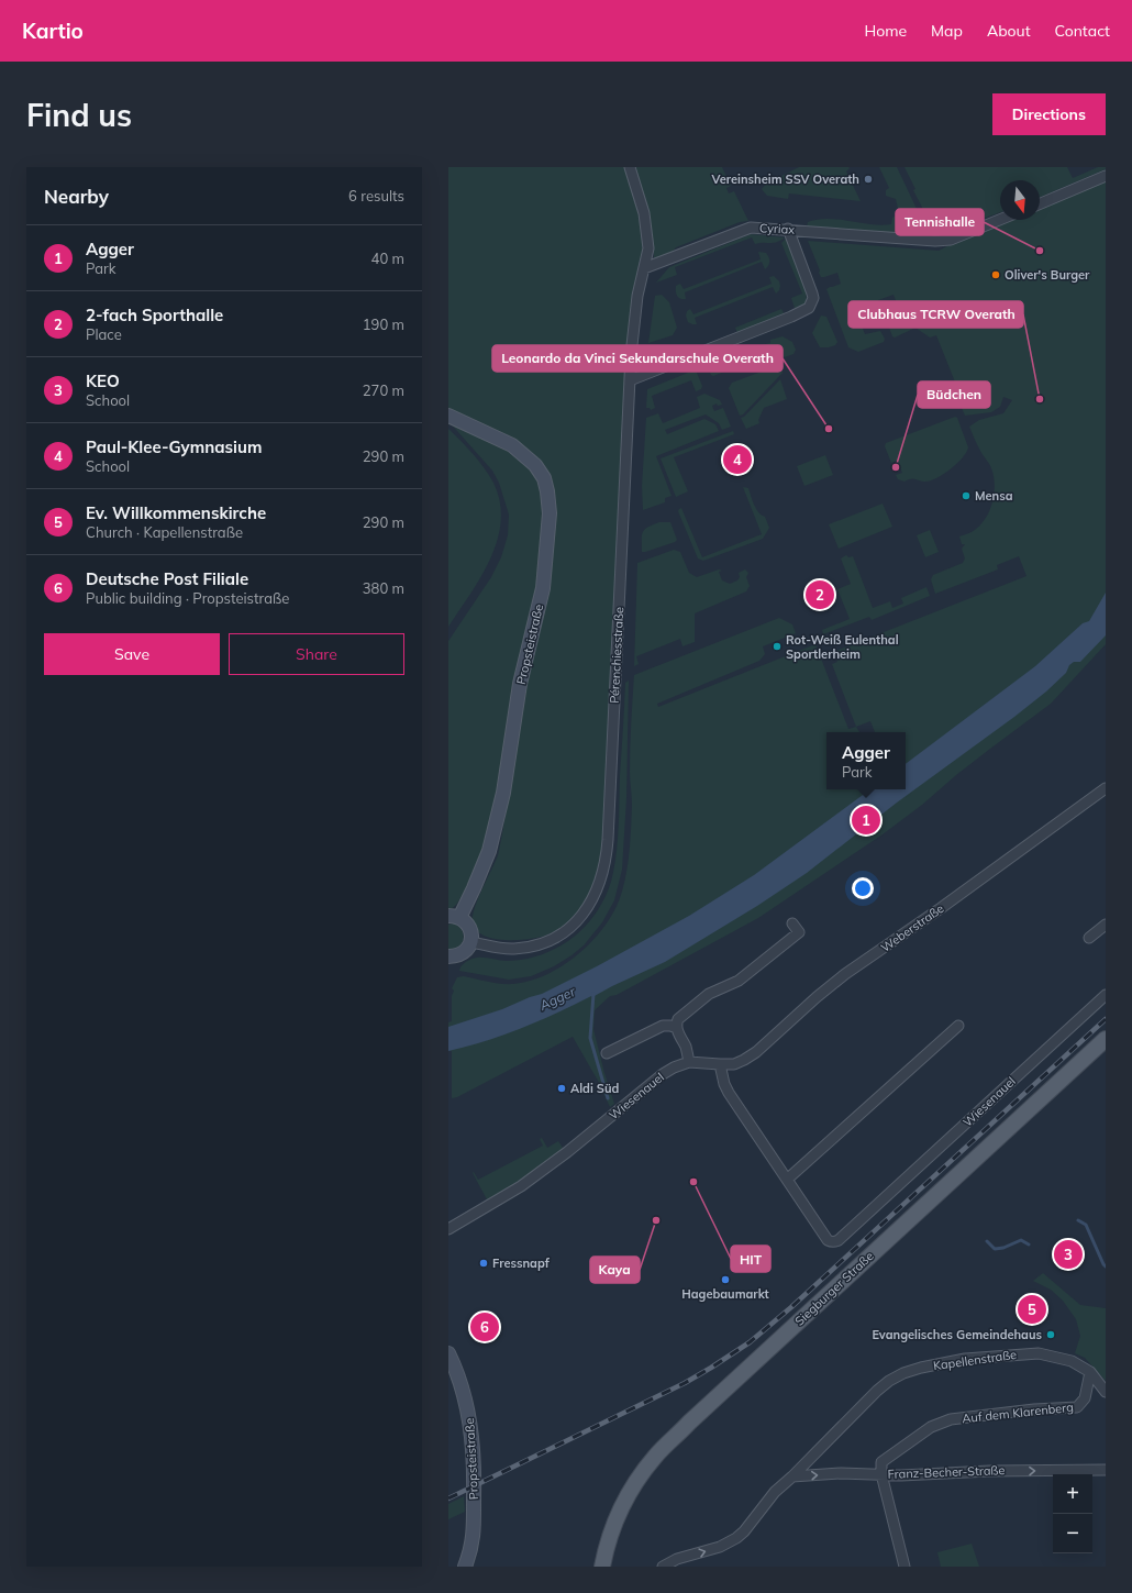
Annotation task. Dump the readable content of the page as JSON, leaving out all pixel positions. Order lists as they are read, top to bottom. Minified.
{"streets":{"main road":["Siegburger Straße"],"street":["Cyriax","Propsteistraße","Pérenchiesstraße","Weberstraße","Wiesenauel","Kapellenstraße","Auf dem Klarenberg","Franz-Becher-Straße"]},"crossings":[["Cyriax","Pérenchiesstraße"],["Propsteistraße","Pérenchiesstraße"],["Weberstraße","Wiesenauel"],["Kapellenstraße","Auf dem Klarenberg"],["Auf dem Klarenberg","Franz-Becher-Straße"]],"one_way":["Franz-Becher-Straße"],"water":["Agger"],"places":["Vereinsheim SSV Overath","Tennishalle","Oliver's Burger","Clubhaus TCRW Overath","Leonardo da Vinci Sekundarschule Overath","Büdchen","Mensa","Rot-Weiß Eulenthal Sportlerheim","Aldi Süd","HIT","Kaya","Fressnapf","Hagebaumarkt","Evangelisches Gemeindehaus"],"north":"bottom","page":{"header":"Kartio","nav":["Home","Map","About","Contact"],"buttons":["Directions",["Save","Share"]],"title":"Find us","heading":["Nearby","6 results"],"list":[{"mark":"1","name":"Agger","note":"Park","value":"40 m"},{"mark":"2","name":"2-fach Sporthalle","note":"Place","value":"190 m"},{"mark":"3","name":"KEO","note":"School","value":"270 m"},{"mark":"4","name":"Paul-Klee-Gymnasium","note":"School","value":"290 m"},{"mark":"5","name":"Ev. Willkommenskirche","note":"Church · Kapellenstraße","value":"290 m"},{"mark":"6","name":"Deutsche Post Filiale","note":"Public building · Propsteistraße","value":"380 m"}],"pins":["4","2","1","3","5","6"],"popup":["Agger","Park"],"map_buttons":["+","−"]}}
